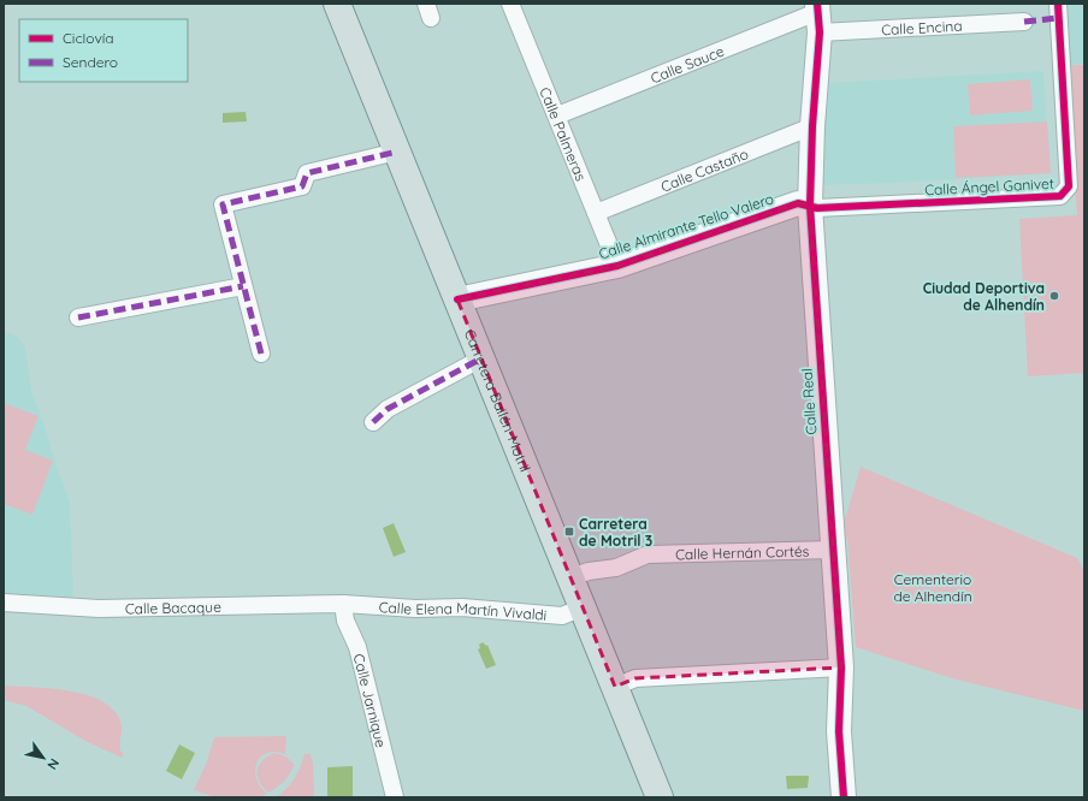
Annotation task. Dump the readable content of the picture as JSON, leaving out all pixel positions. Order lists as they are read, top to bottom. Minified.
{"streets":{"main road":["Carretera Bailén-Motril"],"street":["Calle Encina","Calle Sauce","Calle Palmeras","Calle Castaño","Calle Ángel Ganivet","Calle Almirante Tello Valero","Calle Real","Calle Hernán Cortés","Calle Bacaque","Calle Elena Martín Vivaldi","Calle Jarnique"]},"crossings":[["Calle Encina","Calle Sauce"],["Calle Encina","Calle Real"],["Calle Sauce","Calle Palmeras"],["Calle Sauce","Calle Real"],["Calle Palmeras","Calle Castaño"],["Calle Palmeras","Calle Almirante Tello Valero"],["Calle Castaño","Calle Real"],["Calle Ángel Ganivet","Calle Almirante Tello Valero"],["Calle Ángel Ganivet","Calle Real"],["Calle Almirante Tello Valero","Carretera Bailén-Motril"],["Calle Almirante Tello Valero","Calle Real"],["Carretera Bailén-Motril","Calle Hernán Cortés"],["Carretera Bailén-Motril","Calle Elena Martín Vivaldi"],["Calle Real","Calle Hernán Cortés"],["Calle Bacaque","Calle Elena Martín Vivaldi"],["Calle Bacaque","Calle Jarnique"],["Calle Elena Martín Vivaldi","Calle Jarnique"]],"parks":["Cementerio de Alhendín"],"places":{"other":["Ciudad Deportiva de Alhendín"],"transit":["Carretera de Motril 3"]},"legend":["Ciclovía","Sendero"],"north":"bottom right"}
